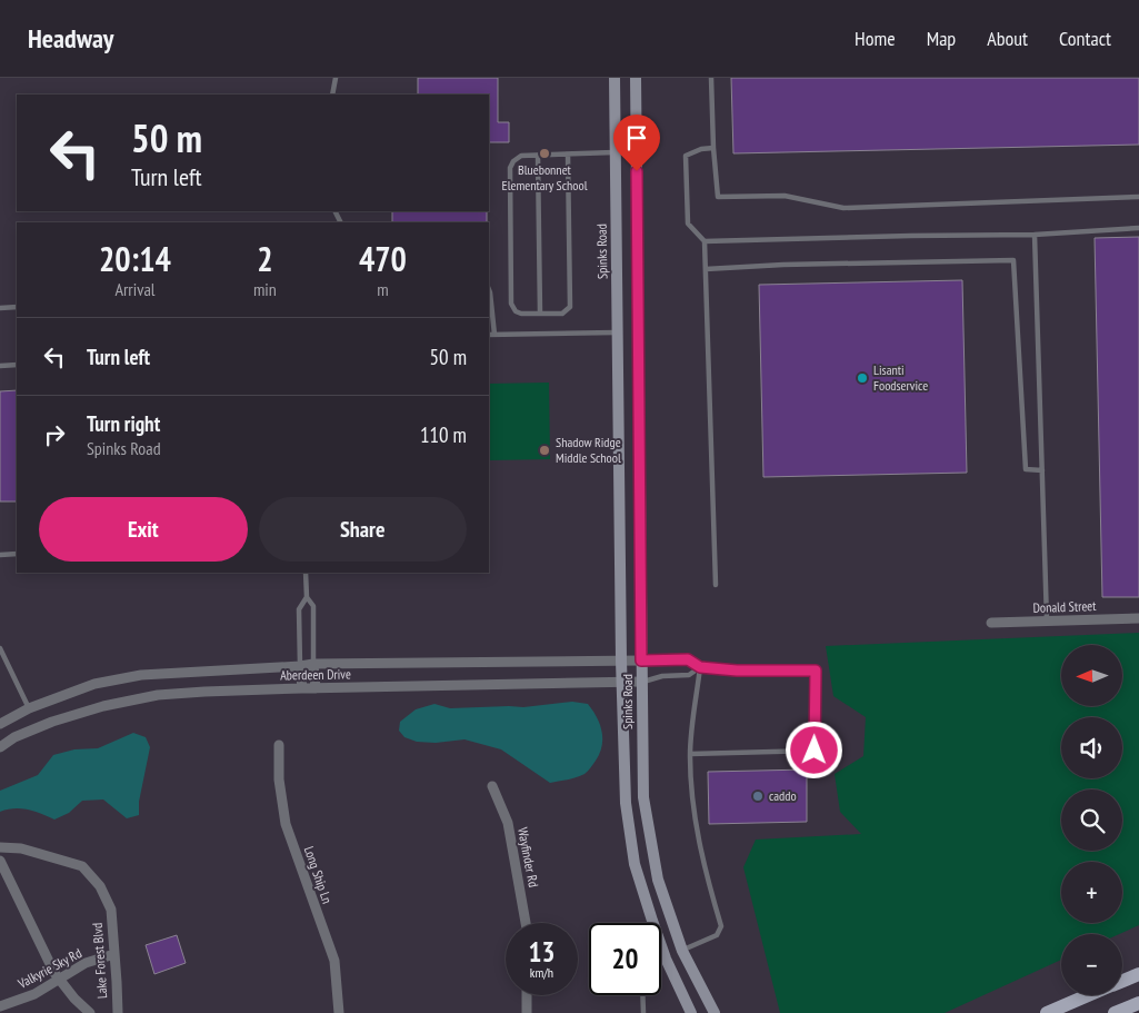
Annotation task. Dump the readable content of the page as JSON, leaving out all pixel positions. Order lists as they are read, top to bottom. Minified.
{"streets":{"main road":["Spinks Road"],"street":["Donald Street","Aberdeen Drive","Wayfinder Rd","Long Ship Ln","Lake Forest Blvd","Valkyrie Sky Rd"]},"crossings":[["Spinks Road","Aberdeen Drive"],["Lake Forest Blvd","Valkyrie Sky Rd"]],"places":["Bluebonnet Elementary School","Lisanti Foodservice","Shadow Ridge Middle School","caddo"],"north":"left","page":{"header":"Headway","nav":["Home","Map","About","Contact"],"turn":["50 m","Turn left"],"eta":["20:14","Arrival","2","min","470","m"],"list":[{"name":"Turn left","value":"50 m"},{"name":"Turn right","note":"Spinks Road","value":"110 m"}],"buttons":["Exit","Share"],"map_buttons":["+","−"],"speed":"13 km/h","limit":"20"}}
